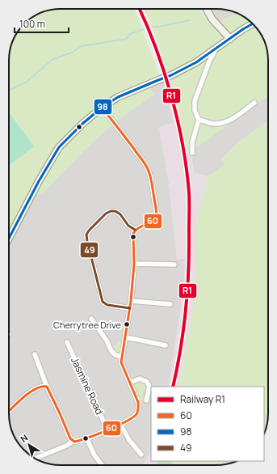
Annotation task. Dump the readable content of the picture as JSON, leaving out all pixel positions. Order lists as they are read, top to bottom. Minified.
{"streets":{"street":["Jasmine Road"]},"places":["Cherrytree Drive"],"lines":["rail line R1","transit line 98","transit line 60","transit line 49"],"legend":["Railway R1","60","98","49"],"scale_bar":"100 m","north":"top left"}
